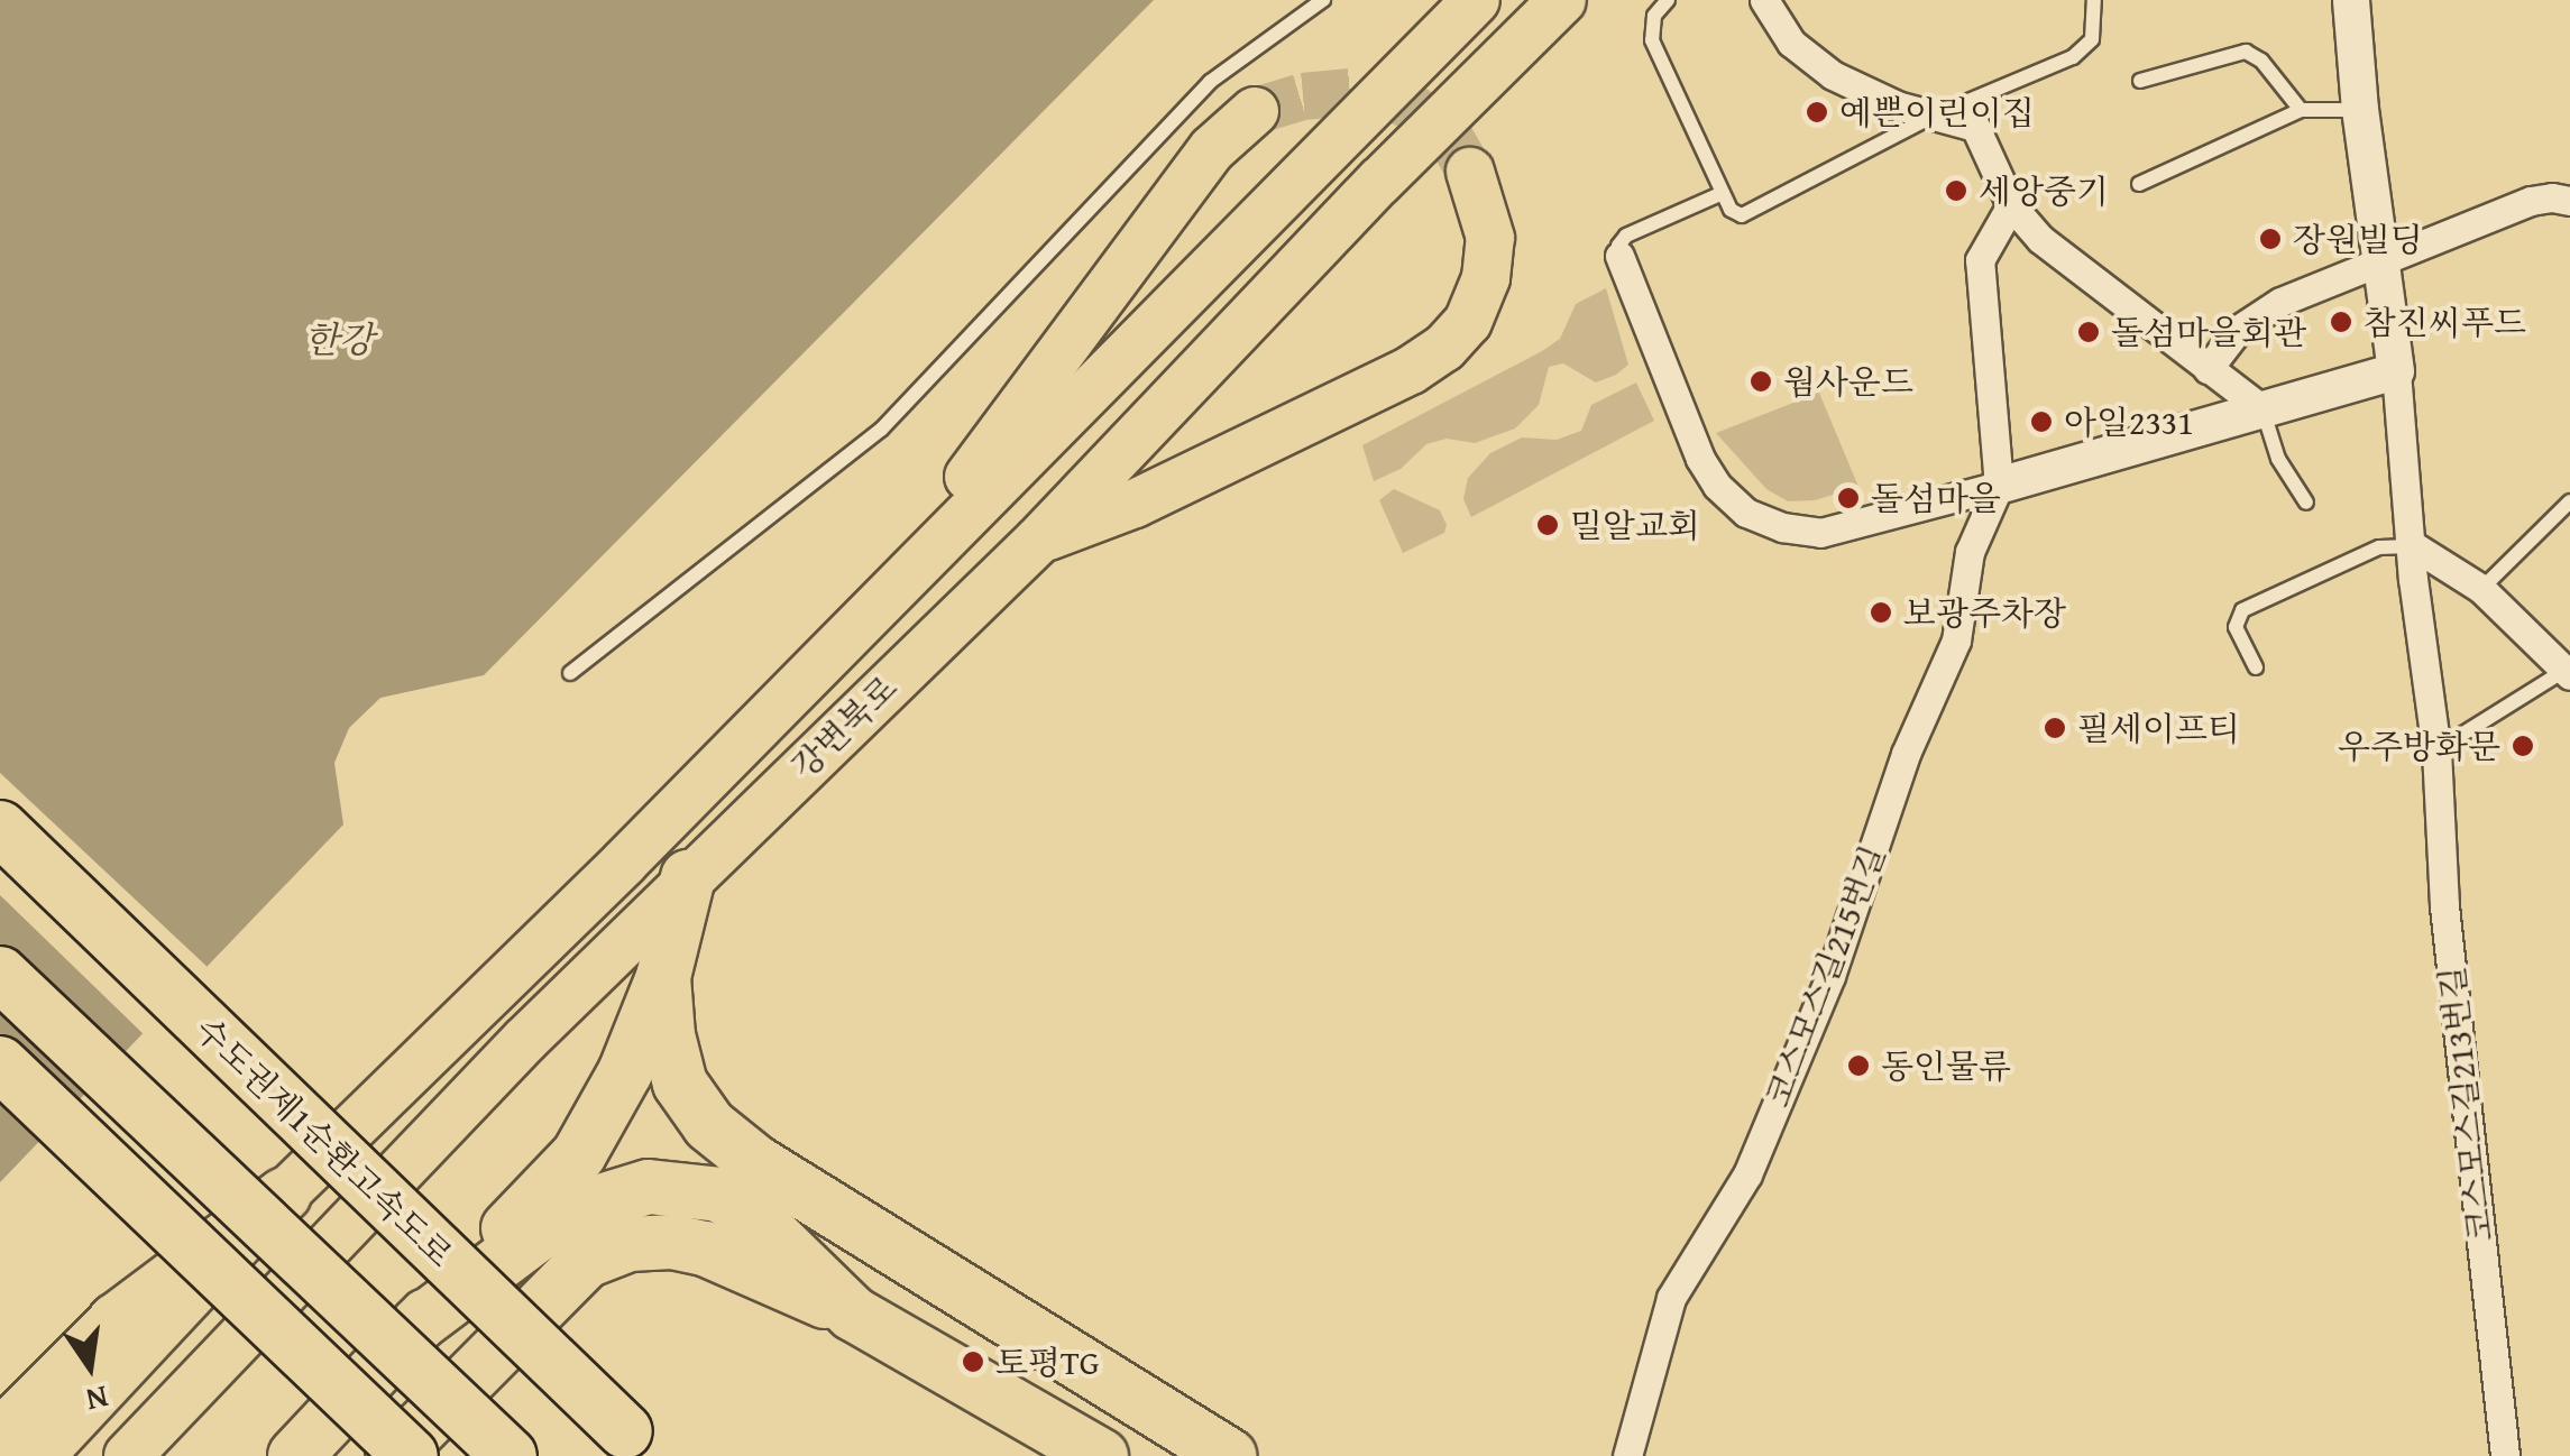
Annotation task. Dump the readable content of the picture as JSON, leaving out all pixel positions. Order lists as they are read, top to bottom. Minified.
{"streets":{"highway":["강변북로","수도권제1순환고속도로"],"street":["코스모스길215번길","코스모스길213번길"]},"water":["한강"],"places":["예쁜이린이집","세앙중기","장원빌딩","참진씨푸드","돌섬마을회관","웜사운드","아일2331","돌섬마을","밀알교회","보광주차장","필세이프티","우주방화문","동인물류","토평TG"],"north":"bottom"}
